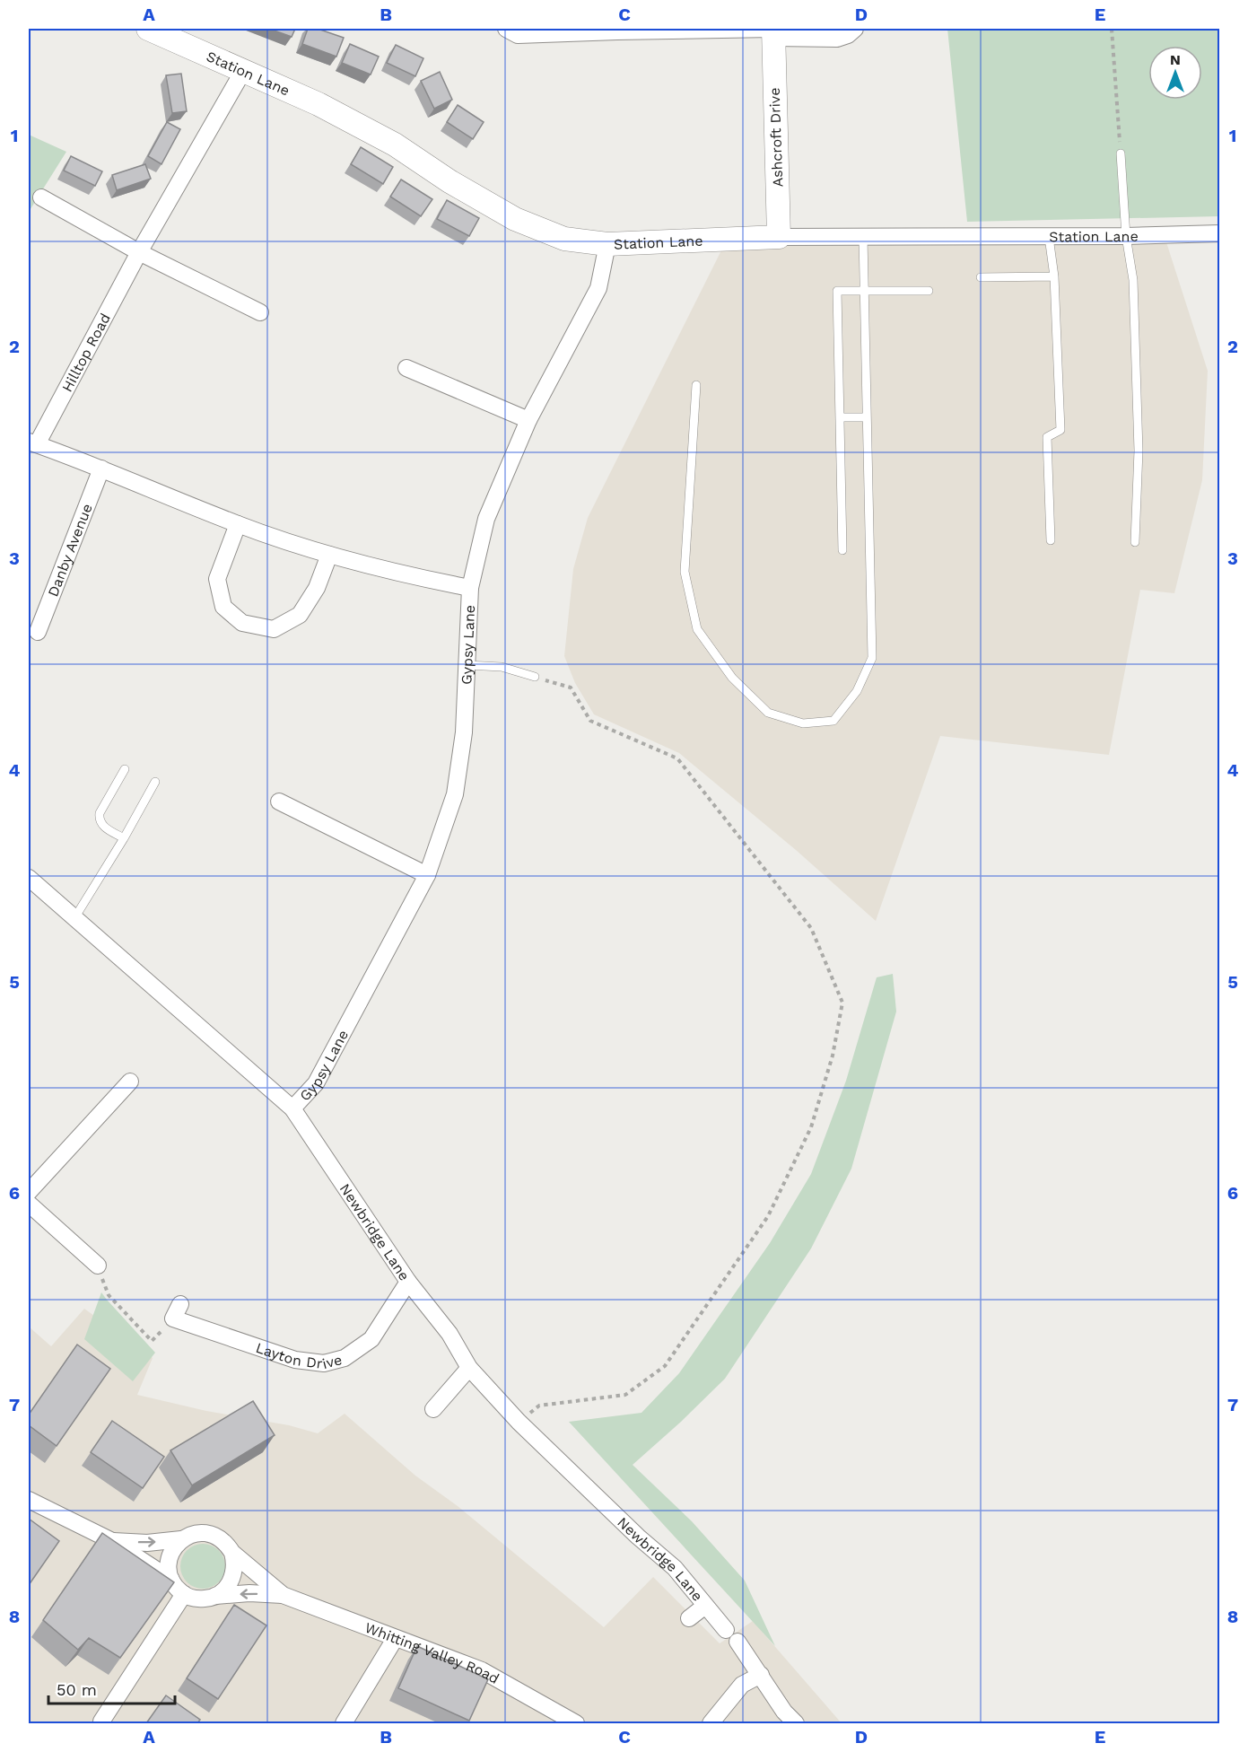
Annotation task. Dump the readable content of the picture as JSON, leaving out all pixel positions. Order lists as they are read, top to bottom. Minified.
{"streets":{"street":["Station Lane","Ashcroft Drive","Hilltop Road","Danby Avenue","Gypsy Lane","Newbridge Lane","Layton Drive","Whitting Valley Road"]},"crossings":[["Station Lane","Ashcroft Drive"],["Station Lane","Hilltop Road"],["Station Lane","Gypsy Lane"],["Gypsy Lane","Newbridge Lane"],["Newbridge Lane","Layton Drive"]],"scale_bar":"50 m","north":"top","grid":{"columns":["A","B","C","D","E"],"rows":["1","2","3","4","5","6","7","8"]}}
